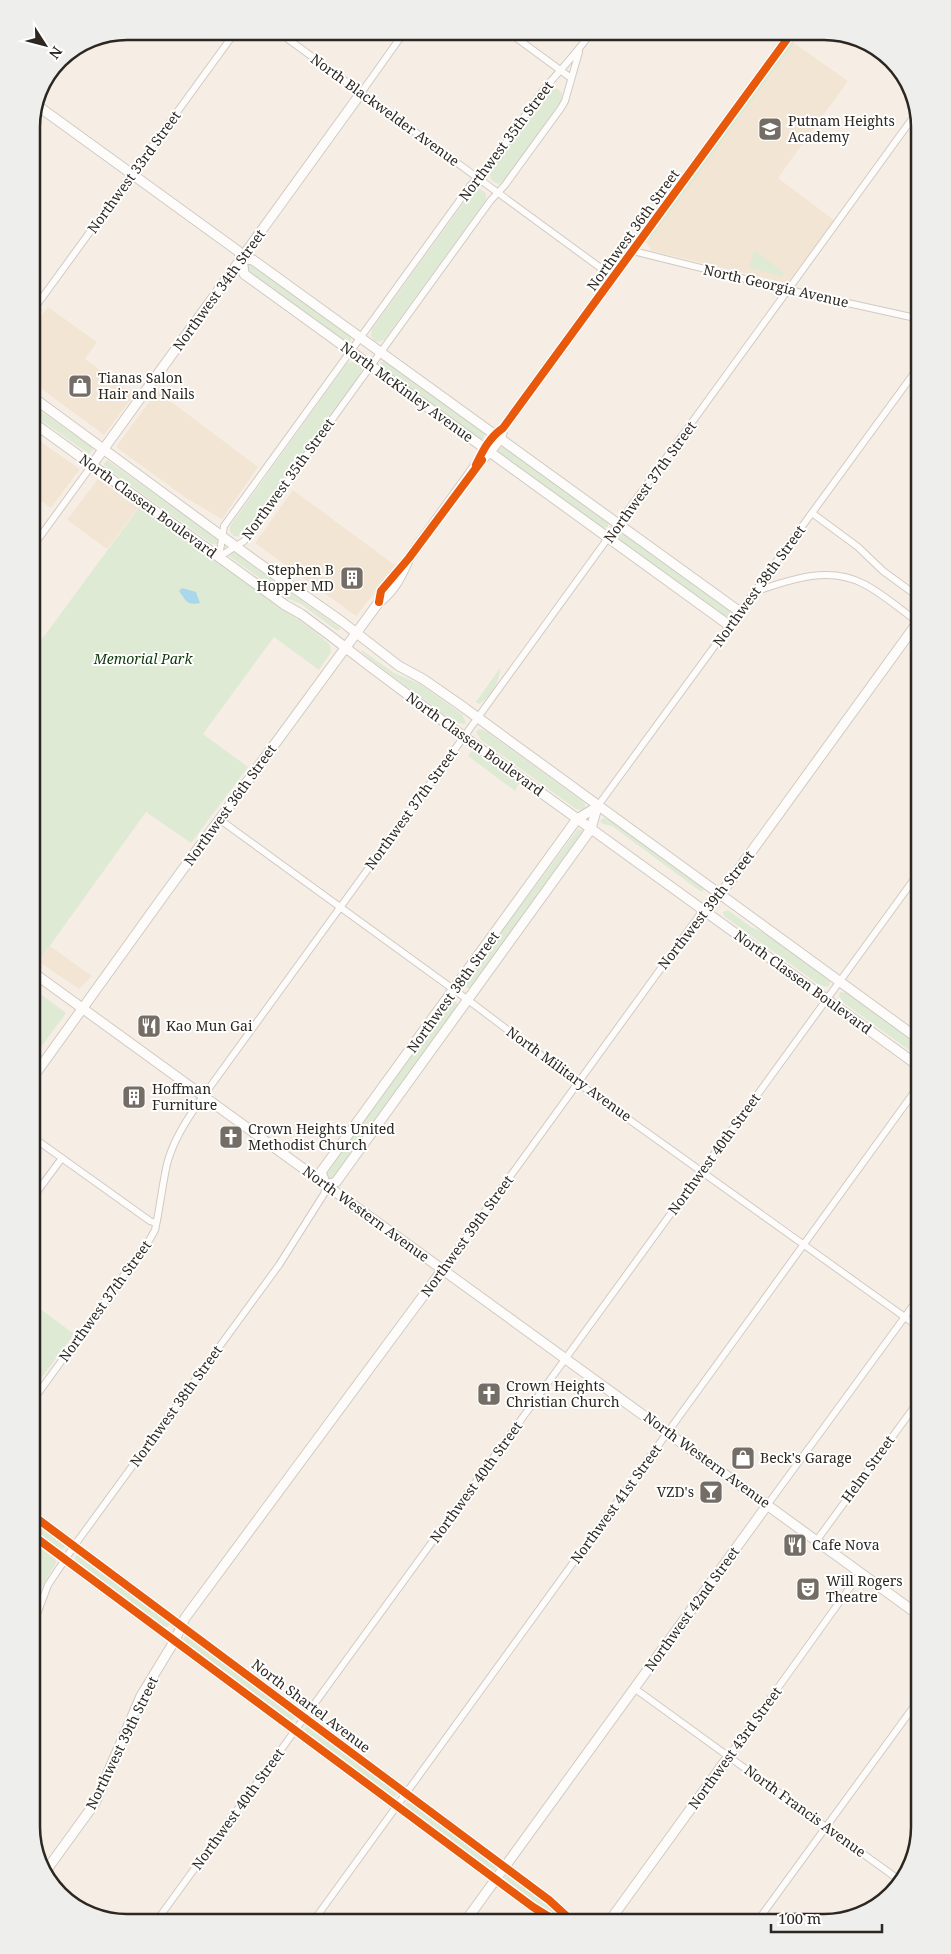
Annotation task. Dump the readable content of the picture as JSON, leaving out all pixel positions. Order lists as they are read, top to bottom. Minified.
{"streets":{"street":["North Blackwelder Avenue","Northwest 35th Street","Northwest 33rd Street","Northwest 36th Street","North Georgia Avenue","Northwest 34th Street","North McKinley Avenue","Northwest 37th Street","North Classen Boulevard","Northwest 38th Street","Northwest 39th Street","North Military Avenue","Northwest 40th Street","North Western Avenue","Helm Street","Northwest 41st Street","Northwest 42nd Street","North Shartel Avenue","Northwest 43rd Street","North Francis Avenue"]},"crossings":[["North Blackwelder Avenue","Northwest 35th Street"],["North Blackwelder Avenue","Northwest 36th Street"],["North Blackwelder Avenue","Northwest 34th Street"],["Northwest 35th Street","North McKinley Avenue"],["Northwest 35th Street","North Classen Boulevard"],["Northwest 33rd Street","North McKinley Avenue"],["Northwest 36th Street","North Georgia Avenue"],["Northwest 36th Street","North McKinley Avenue"],["Northwest 36th Street","North Classen Boulevard"],["Northwest 36th Street","North Military Avenue"],["Northwest 36th Street","North Western Avenue"],["North Georgia Avenue","Northwest 37th Street"],["Northwest 34th Street","North McKinley Avenue"],["Northwest 34th Street","North Classen Boulevard"],["North McKinley Avenue","Northwest 37th Street"],["North McKinley Avenue","Northwest 38th Street"],["Northwest 37th Street","North Classen Boulevard"],["Northwest 37th Street","North Military Avenue"],["Northwest 37th Street","North Western Avenue"],["North Classen Boulevard","Northwest 38th Street"],["North Classen Boulevard","Northwest 39th Street"],["North Classen Boulevard","Northwest 40th Street"],["Northwest 38th Street","North Military Avenue"],["Northwest 38th Street","North Western Avenue"],["Northwest 38th Street","North Shartel Avenue"],["Northwest 39th Street","North Military Avenue"],["Northwest 39th Street","North Western Avenue"],["Northwest 39th Street","North Shartel Avenue"],["North Military Avenue","Northwest 40th Street"],["North Military Avenue","Northwest 41st Street"],["North Military Avenue","Northwest 42nd Street"],["Northwest 40th Street","North Western Avenue"],["Northwest 40th Street","North Shartel Avenue"],["North Western Avenue","Helm Street"],["North Western Avenue","Northwest 41st Street"],["North Western Avenue","Northwest 42nd Street"],["North Western Avenue","Northwest 43rd Street"],["Northwest 41st Street","North Shartel Avenue"],["Northwest 42nd Street","North Shartel Avenue"],["Northwest 42nd Street","North Francis Avenue"],["Northwest 43rd Street","North Francis Avenue"]],"parks":["Memorial Park"],"places":{"school or university":["Putnam Heights Academy"],"shop":["Tianas Salon Hair and Nails","Beck's Garage"],"building":["Stephen B Hopper MD","Hoffman Furniture"],"restaurant":["Kao Mun Gai","Cafe Nova"],"church":["Crown Heights United Methodist Church","Crown Heights Christian Church"],"bar":["VZD's"],"theatre":["Will Rogers Theatre"]},"scale_bar":"100 m","north":"bottom right"}
